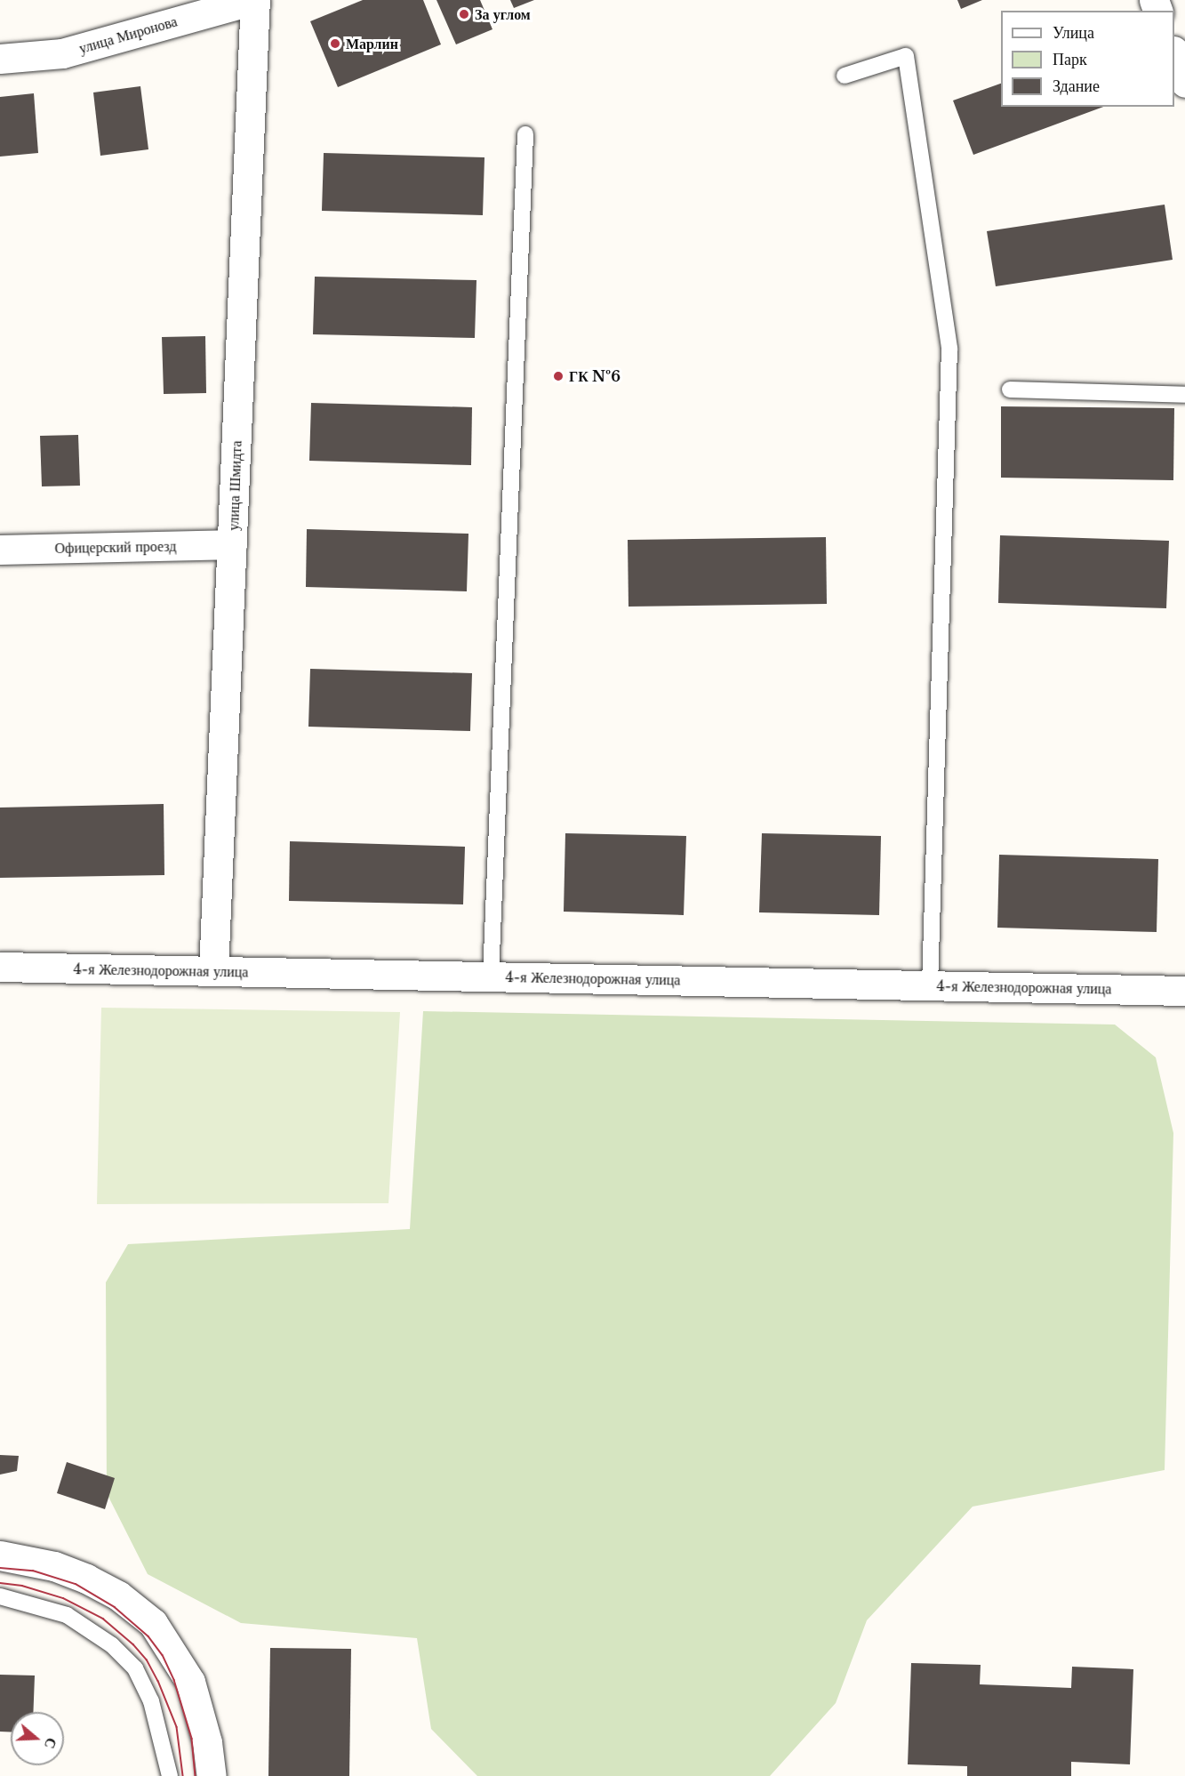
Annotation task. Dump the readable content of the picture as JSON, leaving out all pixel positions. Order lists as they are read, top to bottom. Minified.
{"streets":{"street":["улица Миронова","улица Шмидта","Офицерский проезд","4-я Железнодорожная улица"]},"crossings":[["улица Миронова","улица Шмидта"],["улица Шмидта","Офицерский проезд"],["улица Шмидта","4-я Железнодорожная улица"]],"places":["За углом","Марлин","ГК №6"],"legend":["Улица","Парк","Здание"],"north":"right"}
